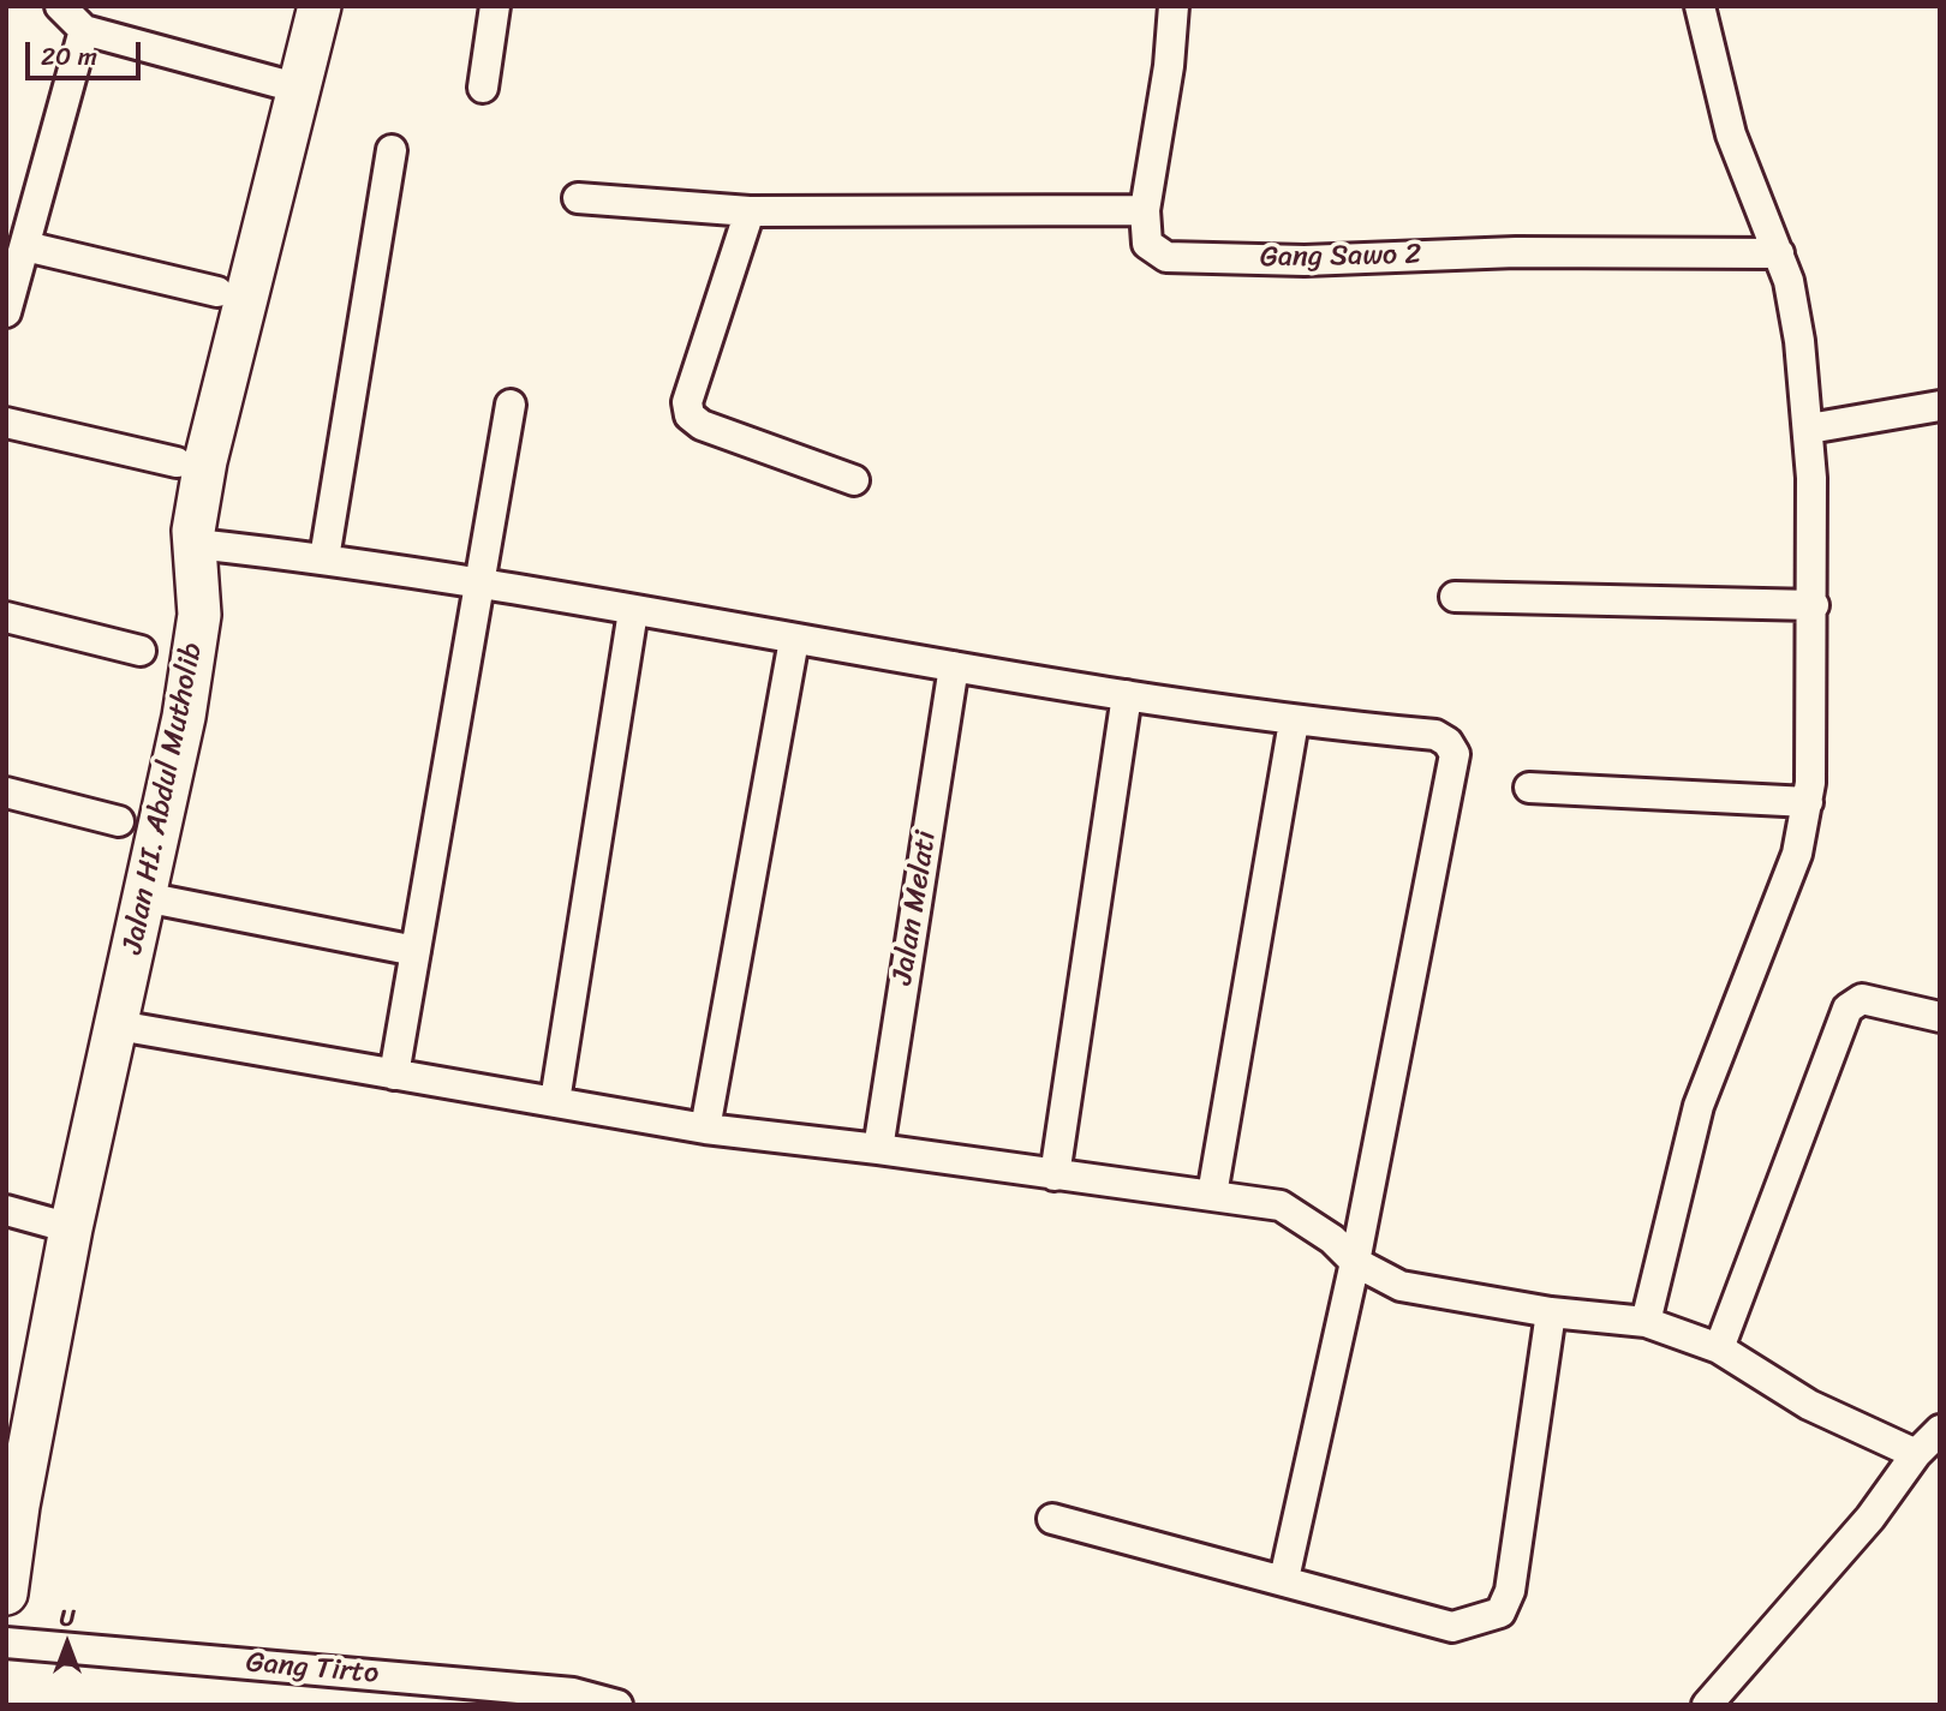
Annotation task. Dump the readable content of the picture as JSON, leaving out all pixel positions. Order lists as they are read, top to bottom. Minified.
{"streets":{"street":["Gang Sawo 2","Jalan HI. Abdul Mutholib","Jalan Melati","Gang Tirto"]},"scale_bar":"20 m","north":"top"}
